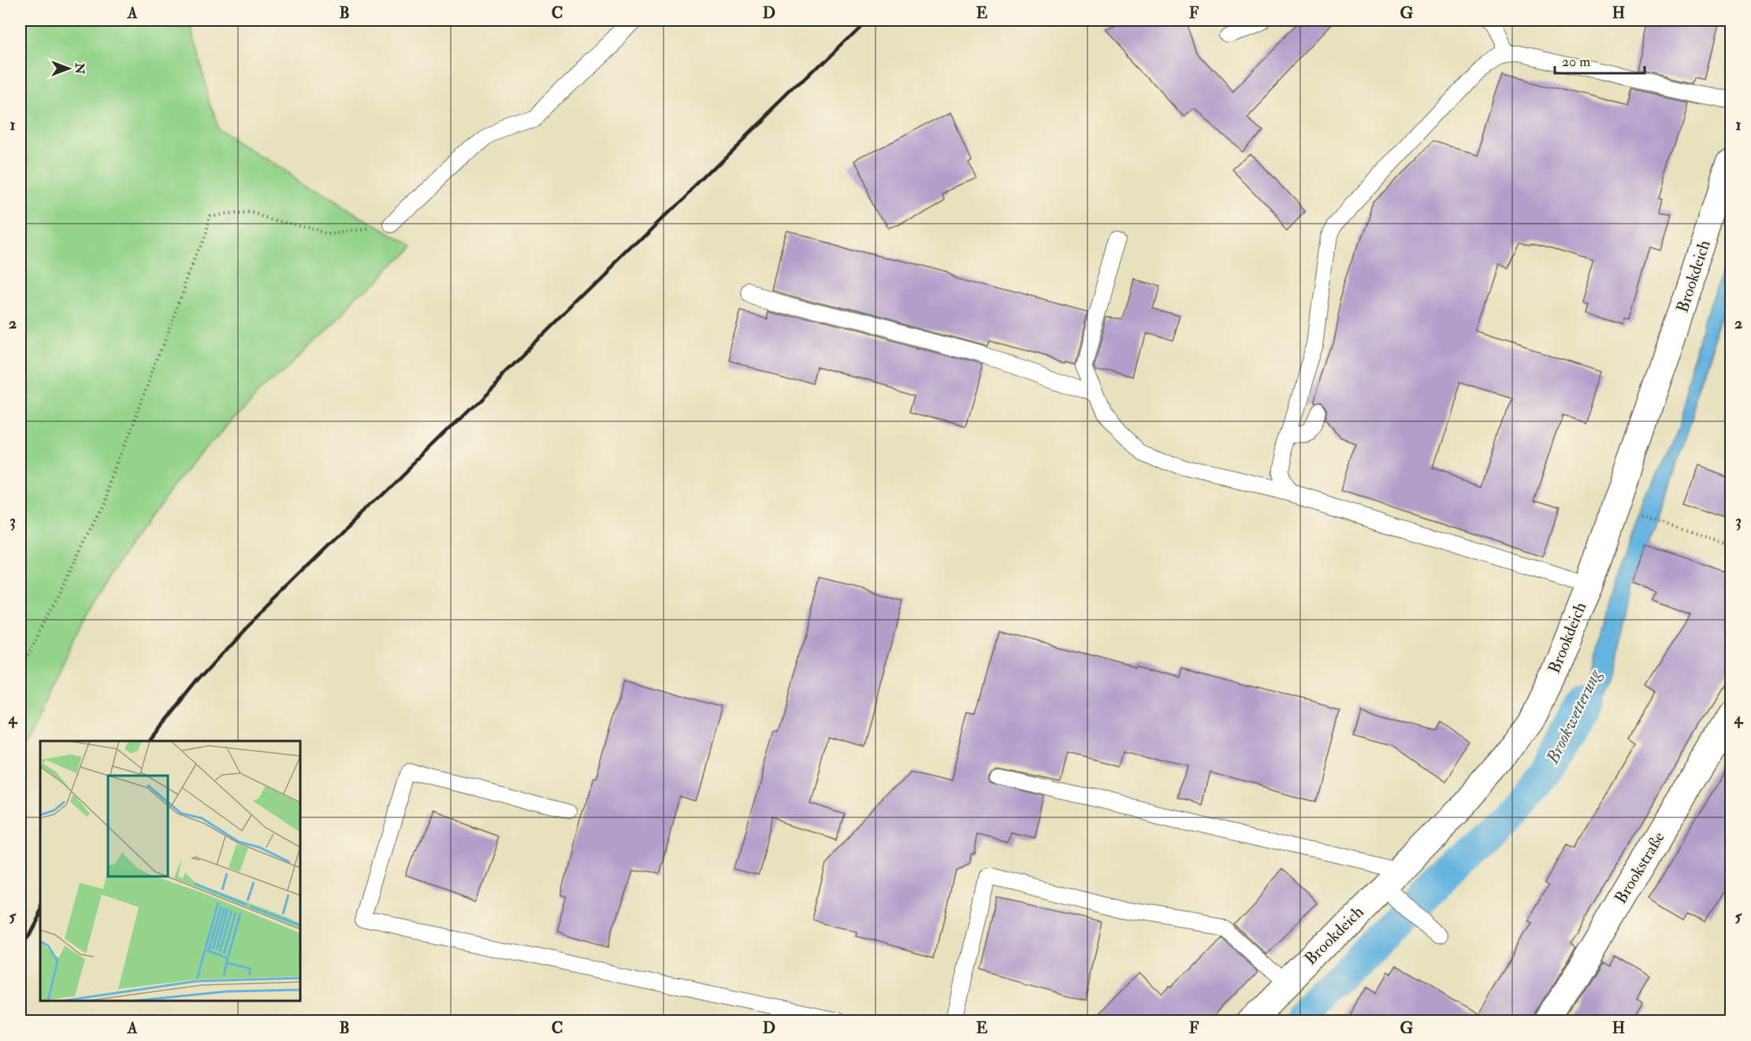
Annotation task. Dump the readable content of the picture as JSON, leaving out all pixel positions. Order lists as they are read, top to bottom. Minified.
{"streets":{"street":["Brookdeich","Brookstraße"]},"water":["Brookwetterung"],"scale_bar":"20 m","north":"right","grid":{"columns":["A","B","C","D","E","F","G","H"],"rows":["1","2","3","4","5"]}}
